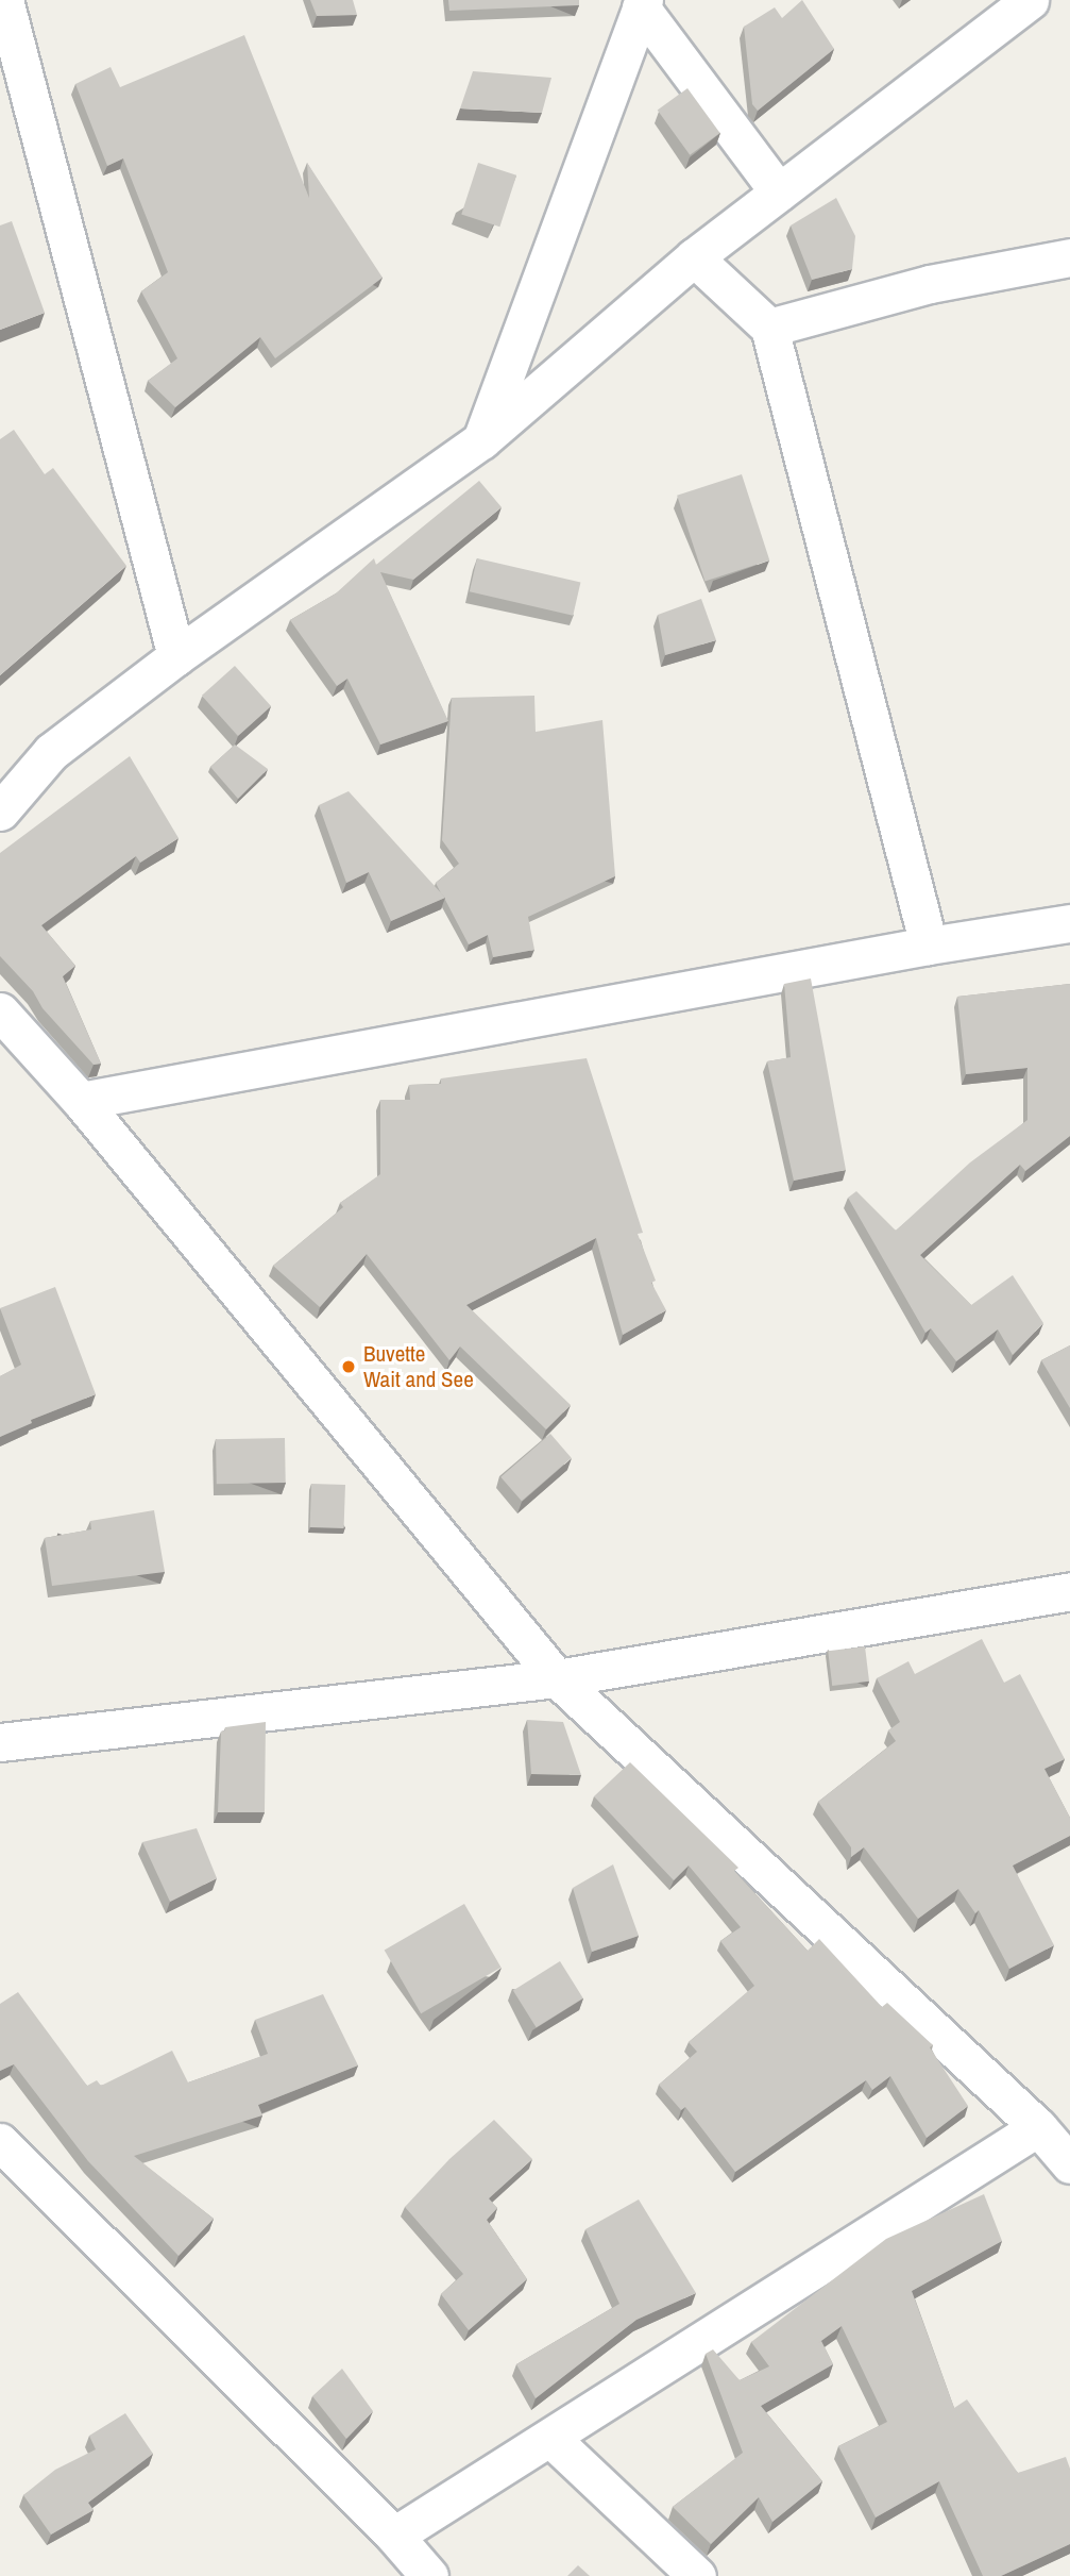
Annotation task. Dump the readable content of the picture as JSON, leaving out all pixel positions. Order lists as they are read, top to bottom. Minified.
{"places":["Buvette Wait and See"]}
